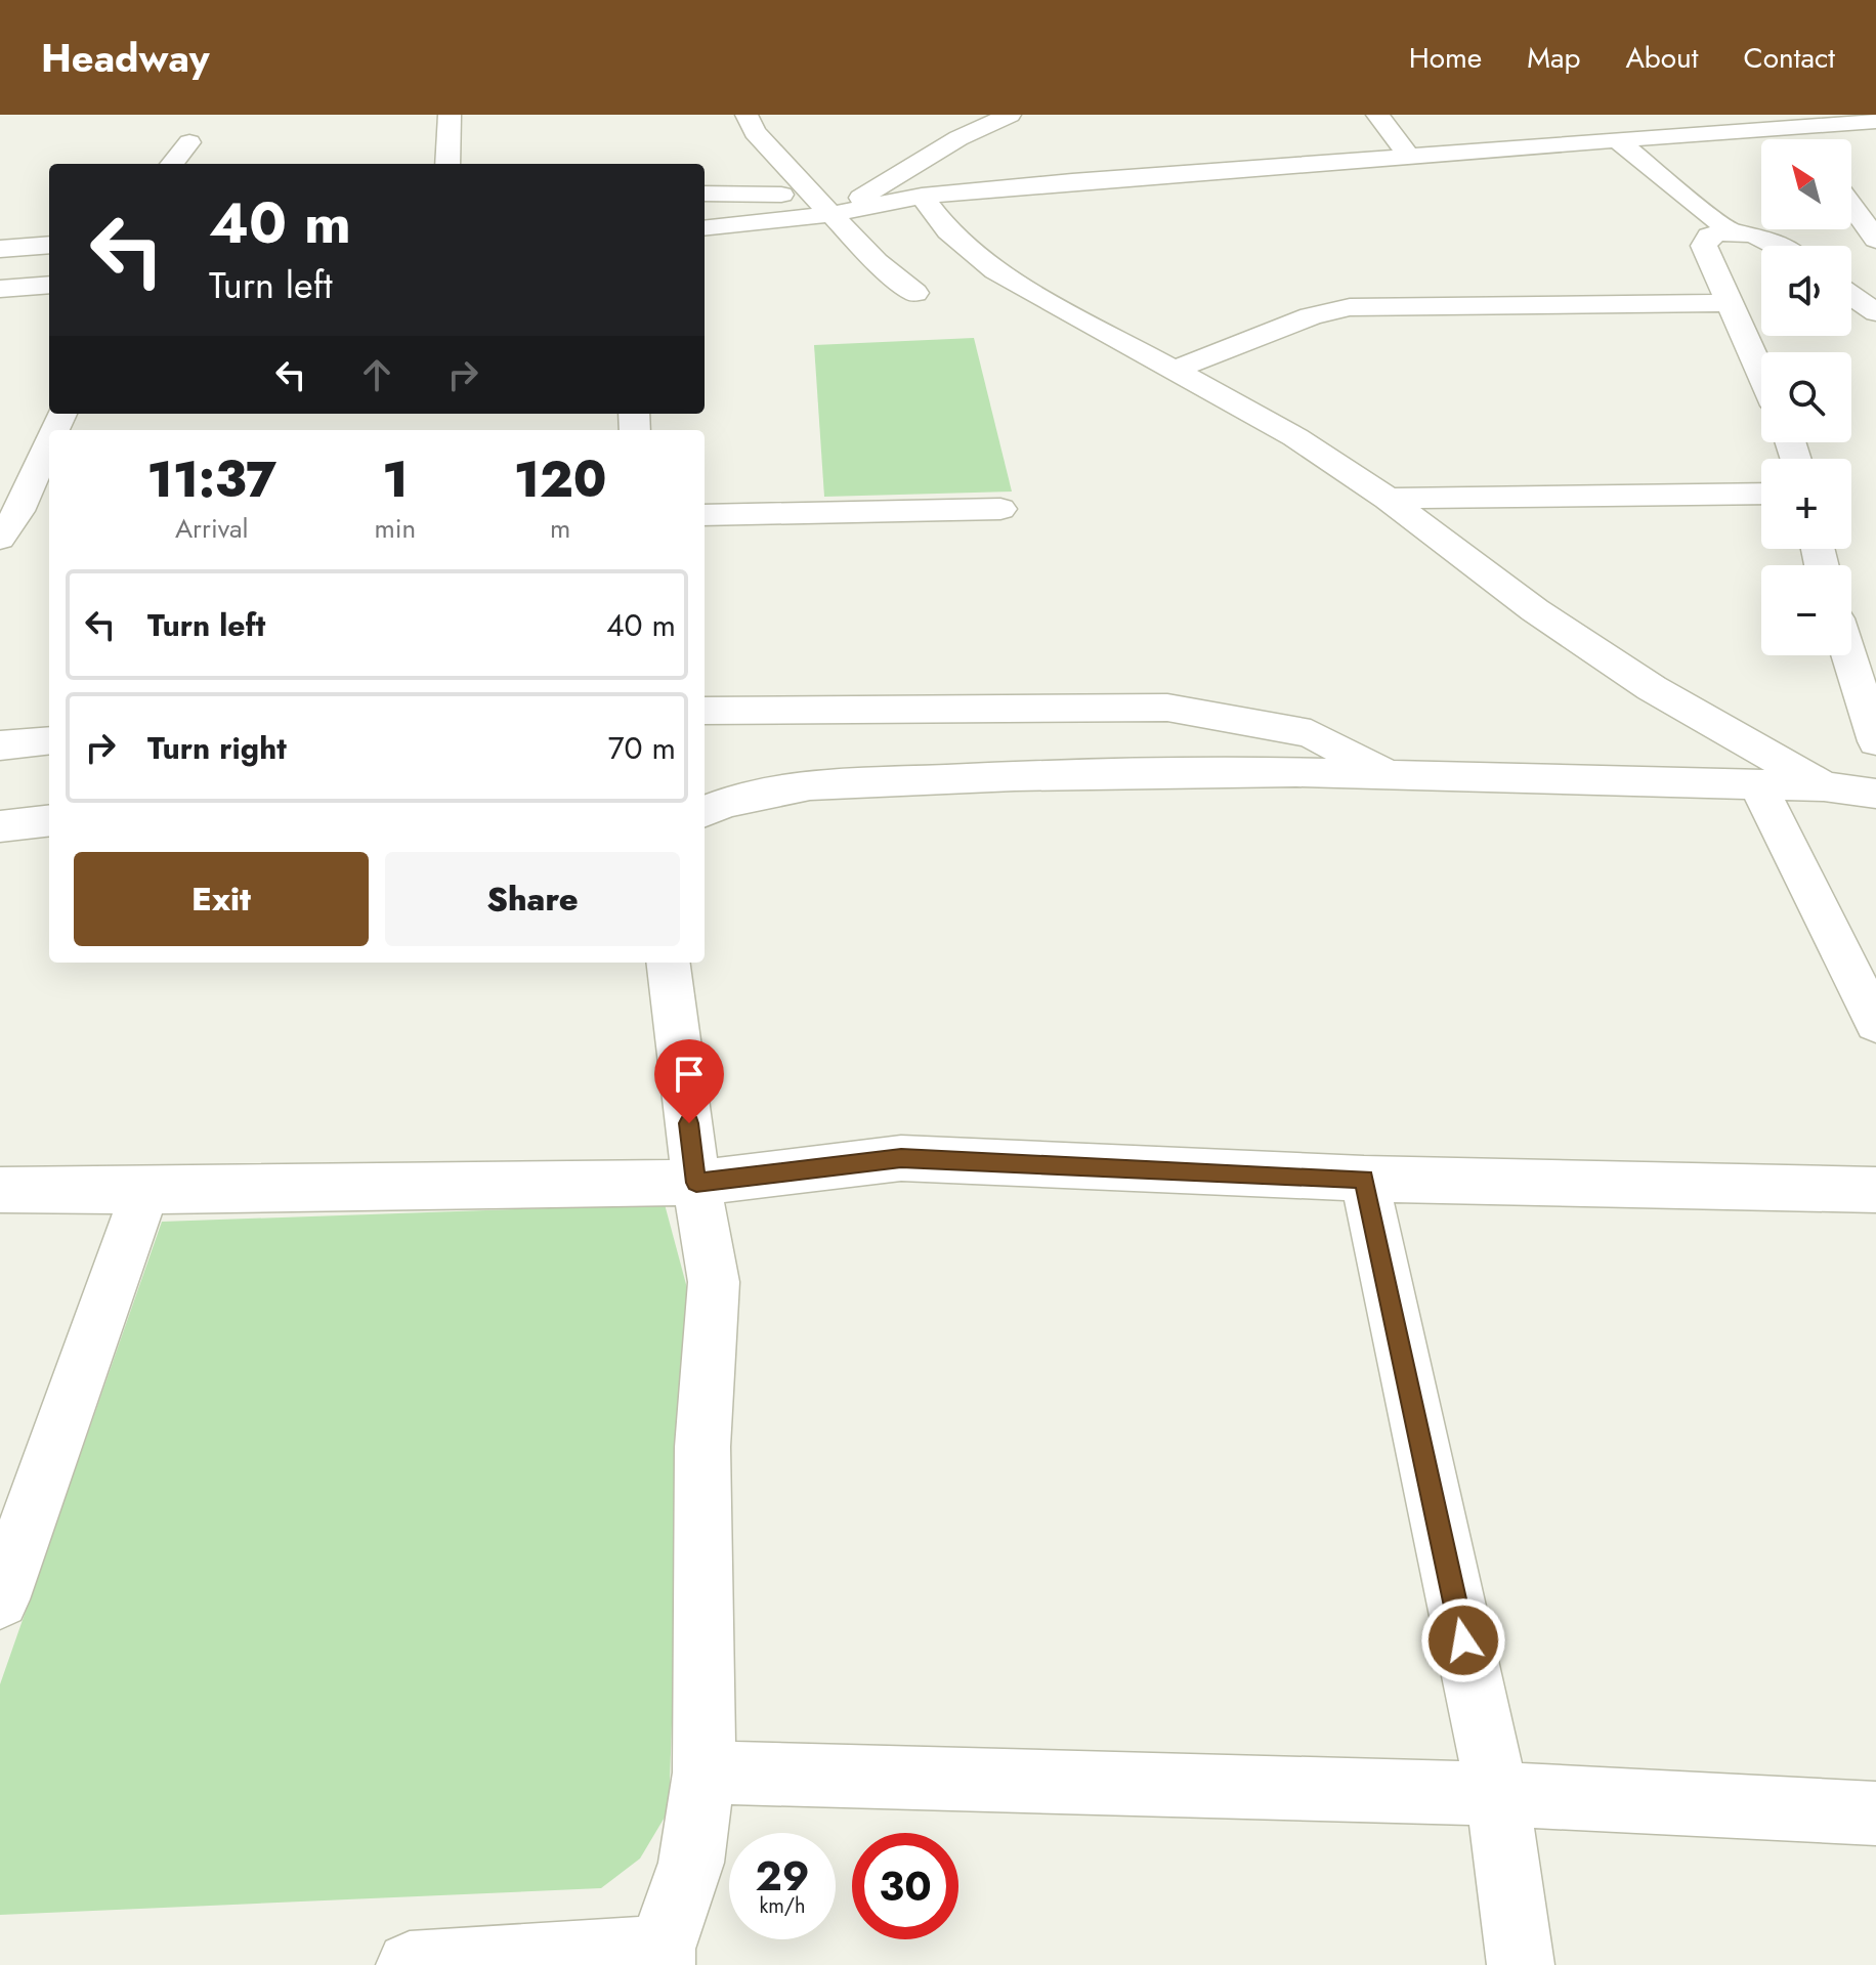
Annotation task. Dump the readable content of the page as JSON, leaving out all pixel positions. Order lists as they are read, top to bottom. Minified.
{"north":"top left","page":{"header":"Headway","nav":["Home","Map","About","Contact"],"map_buttons":["+","−"],"turn":["40 m","Turn left"],"eta":["11:37","Arrival","1","min","120","m"],"list":[{"name":"Turn left","value":"40 m"},{"name":"Turn right","value":"70 m"}],"buttons":["Exit","Share"],"speed":"29 km/h","limit":"30"}}
